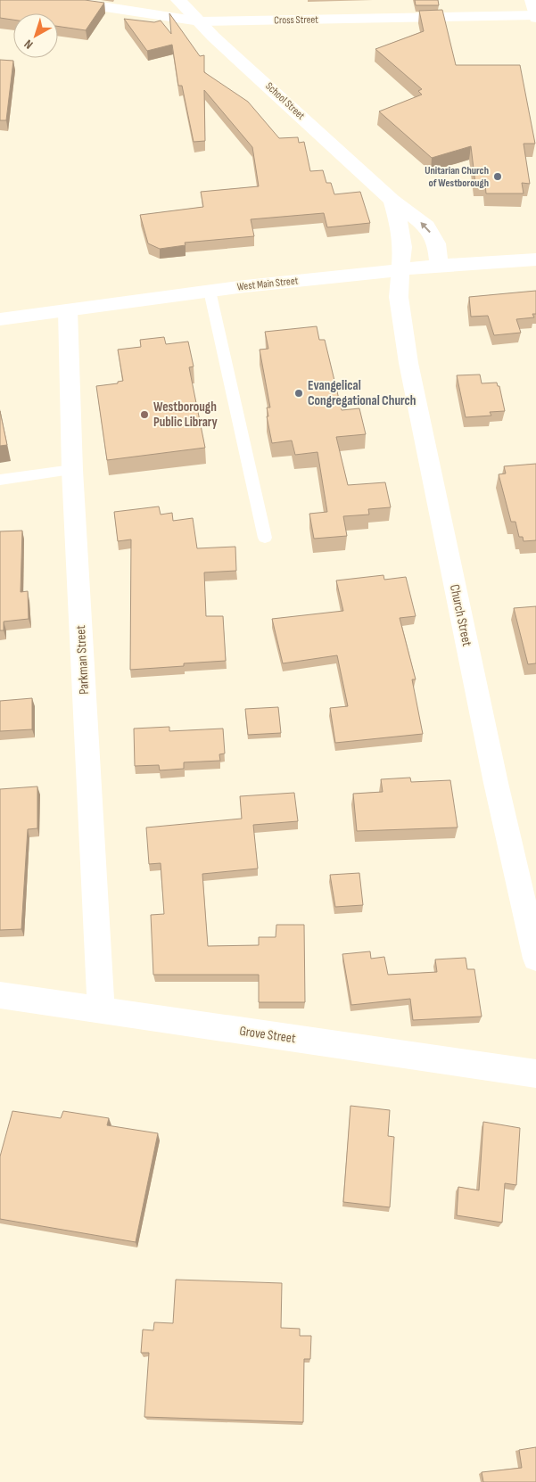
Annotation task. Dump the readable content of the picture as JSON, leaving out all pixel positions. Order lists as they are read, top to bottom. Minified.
{"streets":{"street":["Cross Street","School Street","West Main Street","Church Street","Parkman Street","Grove Street"]},"crossings":[["Cross Street","School Street"],["School Street","West Main Street"],["West Main Street","Church Street"],["West Main Street","Parkman Street"],["Parkman Street","Grove Street"]],"places":["Unitarian Church of Westborough","Evangelical Congregational Church","Westborough Public Library"],"north":"bottom left"}
